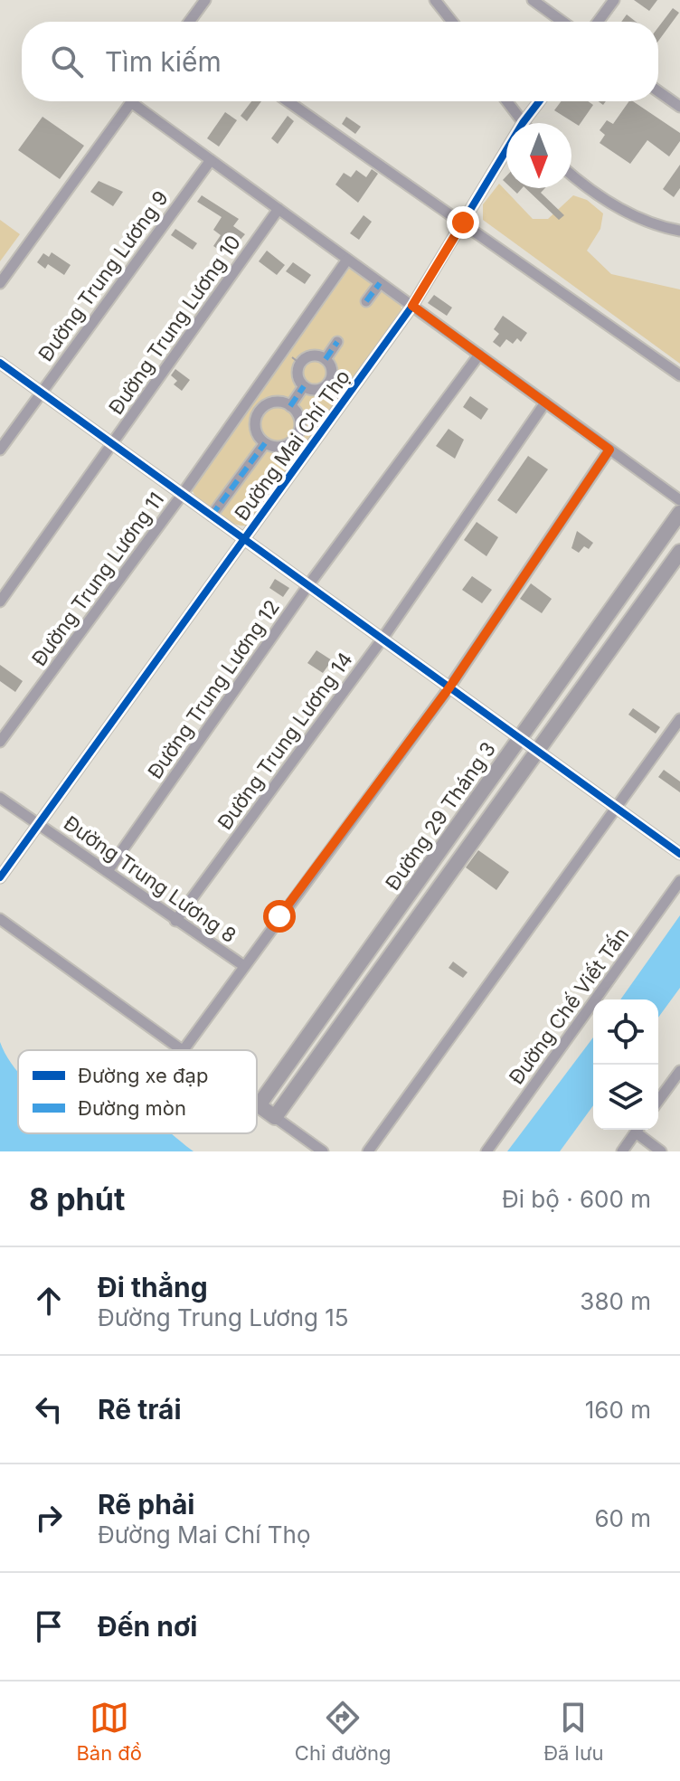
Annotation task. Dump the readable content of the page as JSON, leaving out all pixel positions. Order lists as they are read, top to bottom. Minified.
{"streets":{"street":["Đường Trung Lương 9","Đường Trung Lương 10","Đường Mai Chí Thọ","Đường Trung Lương 11","Đường Trung Lương 12","Đường Trung Lương 14","Đường 29 Tháng 3","Đường Trung Lương 8","Đường Chế Viết Tấn"]},"crossings":[["Đường Mai Chí Thọ","Đường Trung Lương 8"],["Đường Trung Lương 12","Đường Trung Lương 8"],["Đường Trung Lương 14","Đường Trung Lương 8"]],"legend":["Đường xe đạp","Đường mòn"],"north":"bottom","page":{"search":"Tìm kiếm","heading":["8 phút","Đi bộ · 600 m"],"list":[["Đi thẳng","Đường Trung Lương 15","380 m"],["Rẽ trái","160 m"],["Rẽ phải","Đường Mai Chí Thọ","60 m"],"Đến nơi"],"nav":["Bản đồ","Chỉ đường","Đã lưu"]}}
